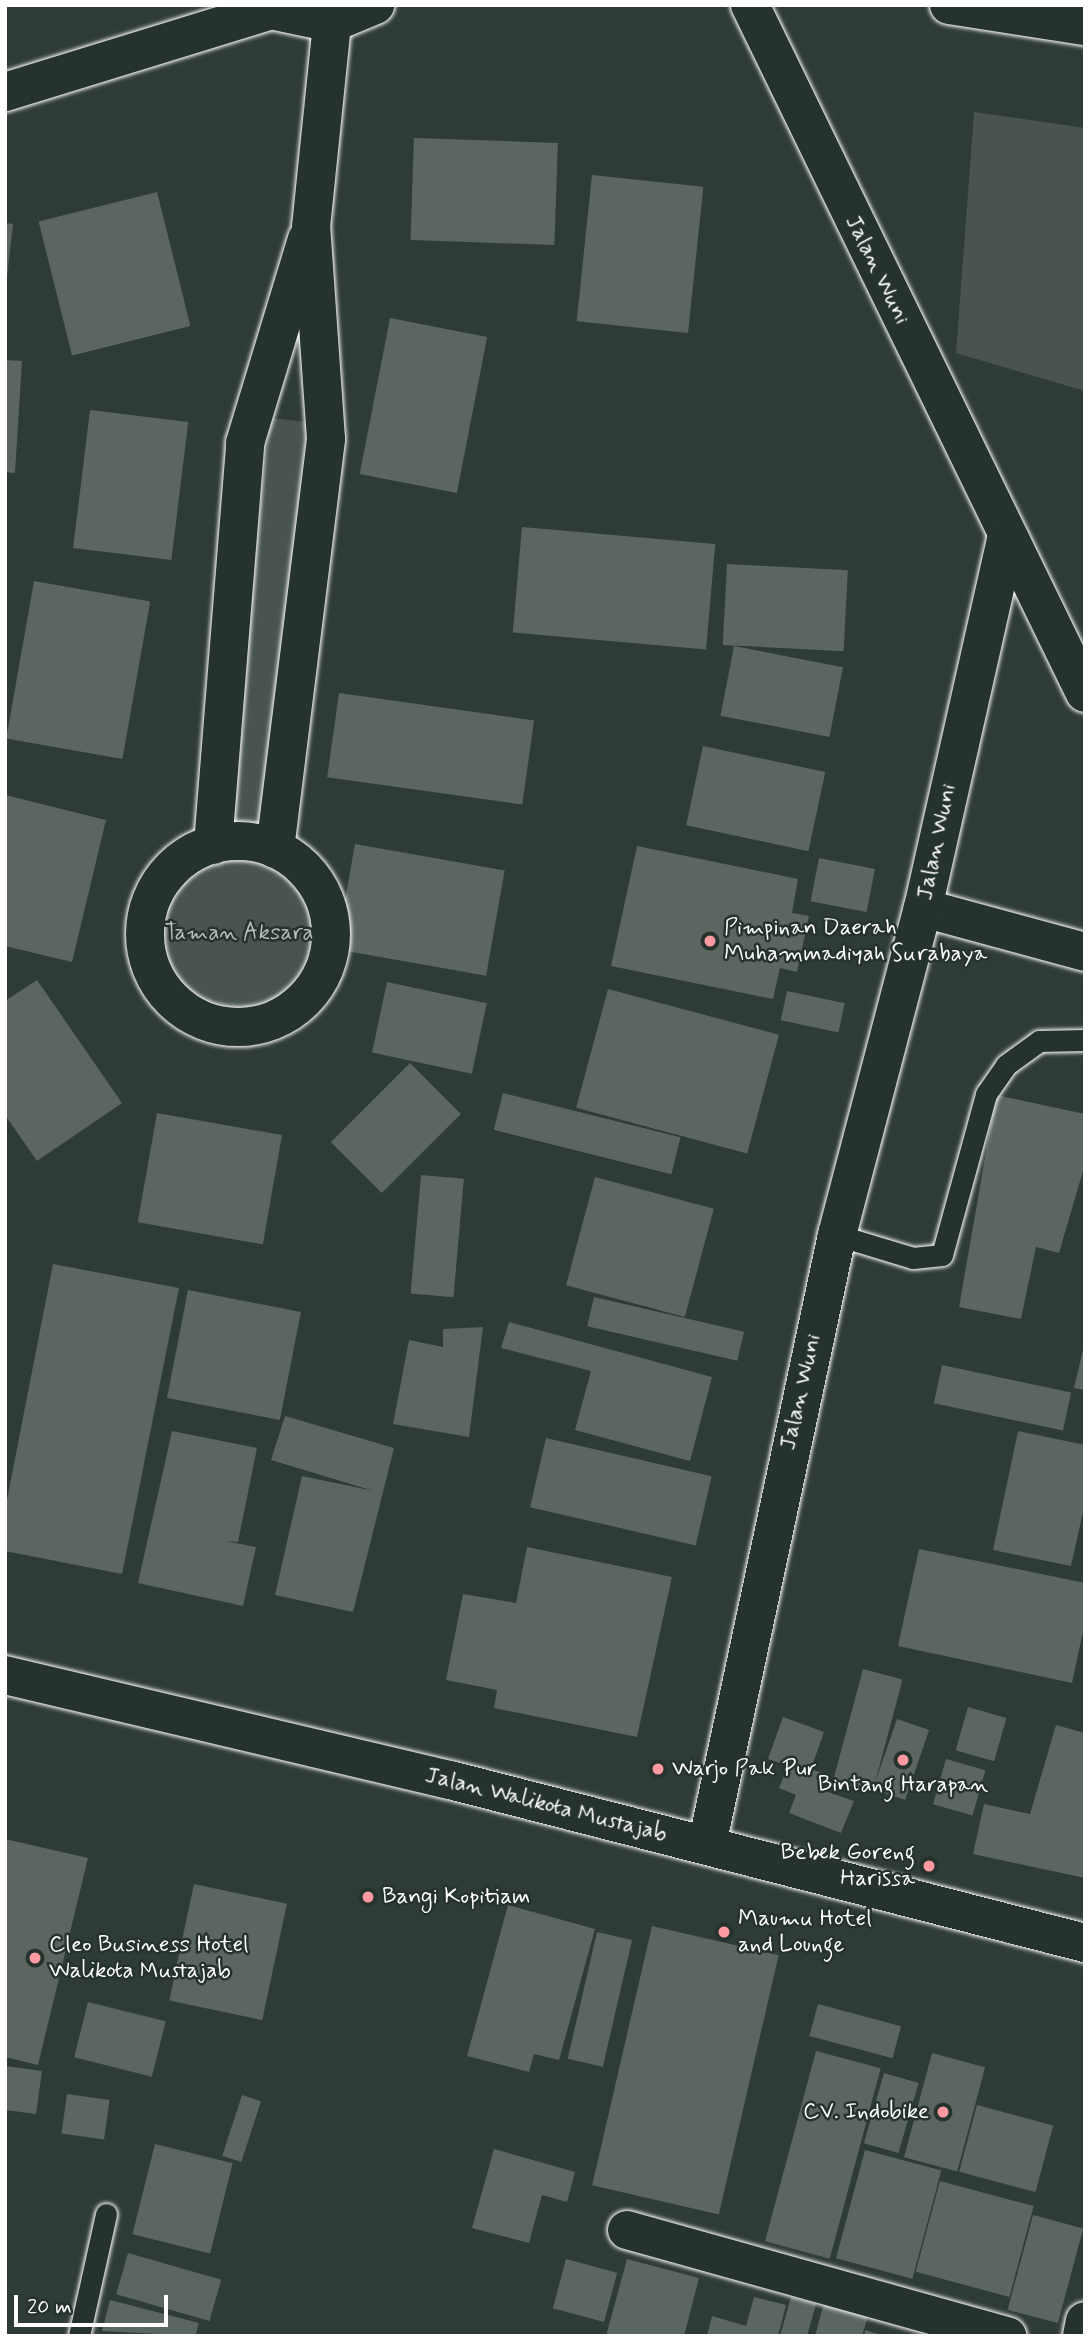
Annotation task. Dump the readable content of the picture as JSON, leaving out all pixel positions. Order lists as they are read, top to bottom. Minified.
{"streets":{"street":["Jalan Wuni","Jalan Walikota Mustajab"]},"crossings":[["Jalan Wuni","Jalan Walikota Mustajab"]],"parks":["Taman Aksara"],"places":["Pimpinan Daerah Muhammadiyah Surabaya","Bintang Harapan","Warjo Pak Pur","Bebek Goreng Harissa","Bangi Kopitiam","Maumu Hotel and Lounge","Cleo Business Hotel Walikota Mustajab","CV. Indobike"],"scale_bar":"20 m"}
